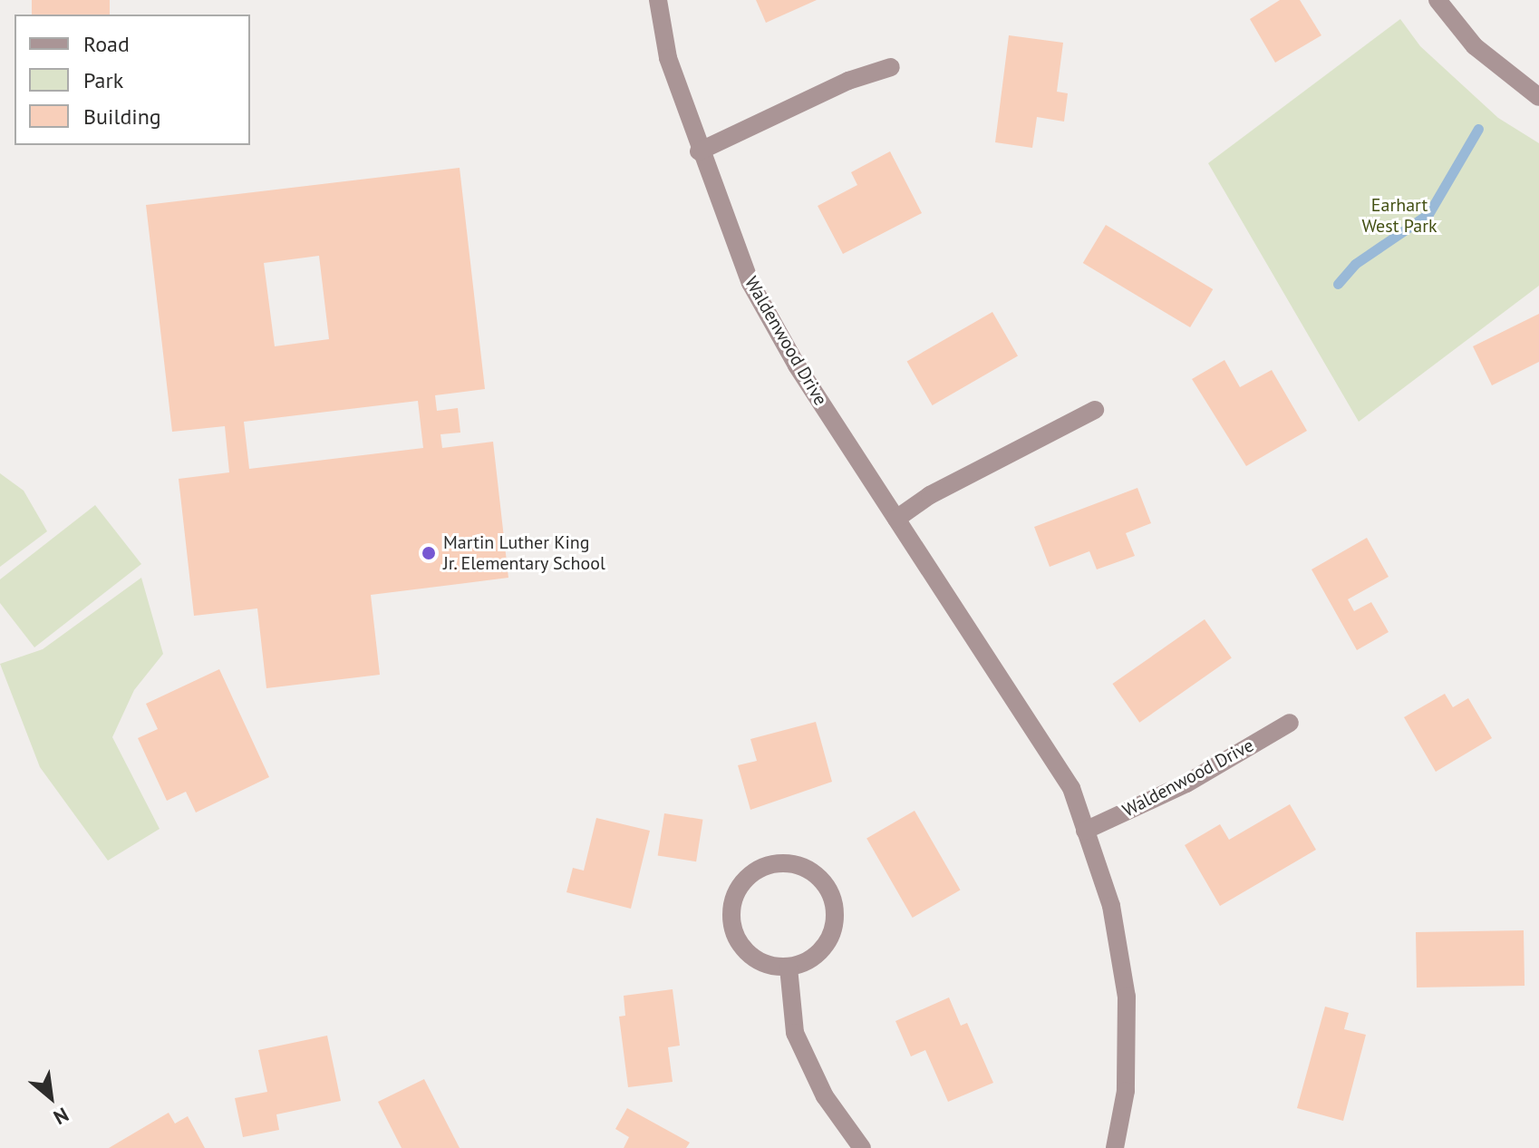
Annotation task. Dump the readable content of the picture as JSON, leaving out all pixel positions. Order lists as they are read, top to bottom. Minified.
{"streets":{"street":["Waldenwood Drive"]},"parks":["Earhart West Park"],"places":["Martin Luther King Jr. Elementary School"],"legend":["Road","Park","Building"],"north":"bottom right"}
